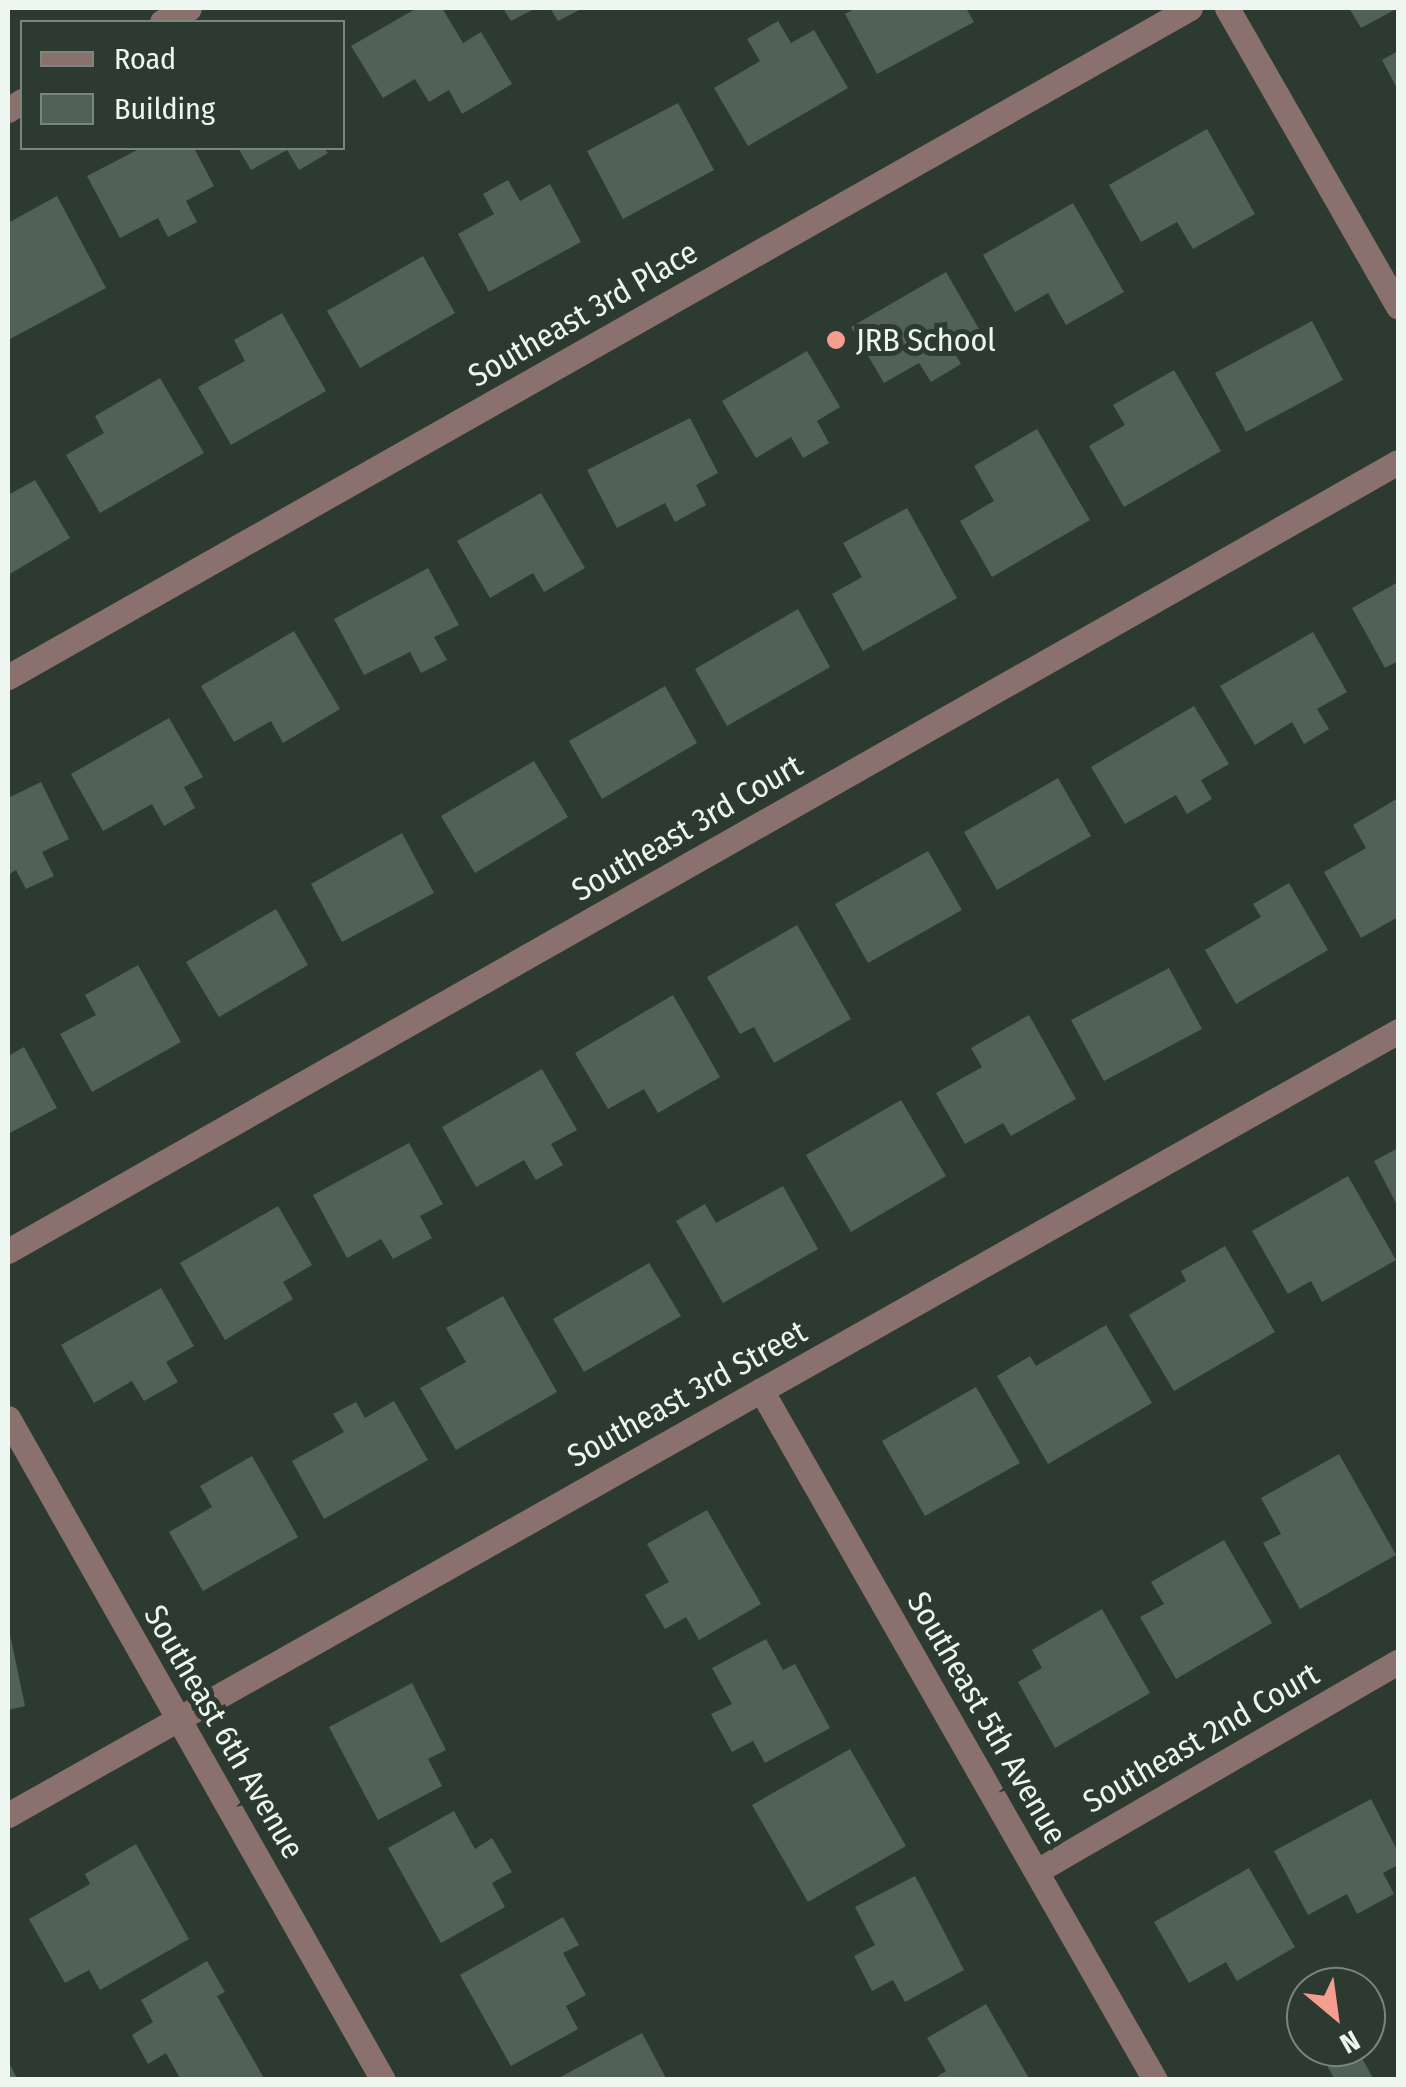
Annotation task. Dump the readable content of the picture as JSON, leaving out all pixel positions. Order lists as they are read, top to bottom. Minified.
{"streets":{"street":["Southeast 3rd Place","Southeast 3rd Court","Southeast 3rd Street","Southeast 5th Avenue","Southeast 6th Avenue","Southeast 2nd Court"]},"crossings":[["Southeast 3rd Street","Southeast 5th Avenue"],["Southeast 3rd Street","Southeast 6th Avenue"],["Southeast 5th Avenue","Southeast 2nd Court"]],"places":["JRB School"],"legend":["Road","Building"],"north":"bottom right"}
